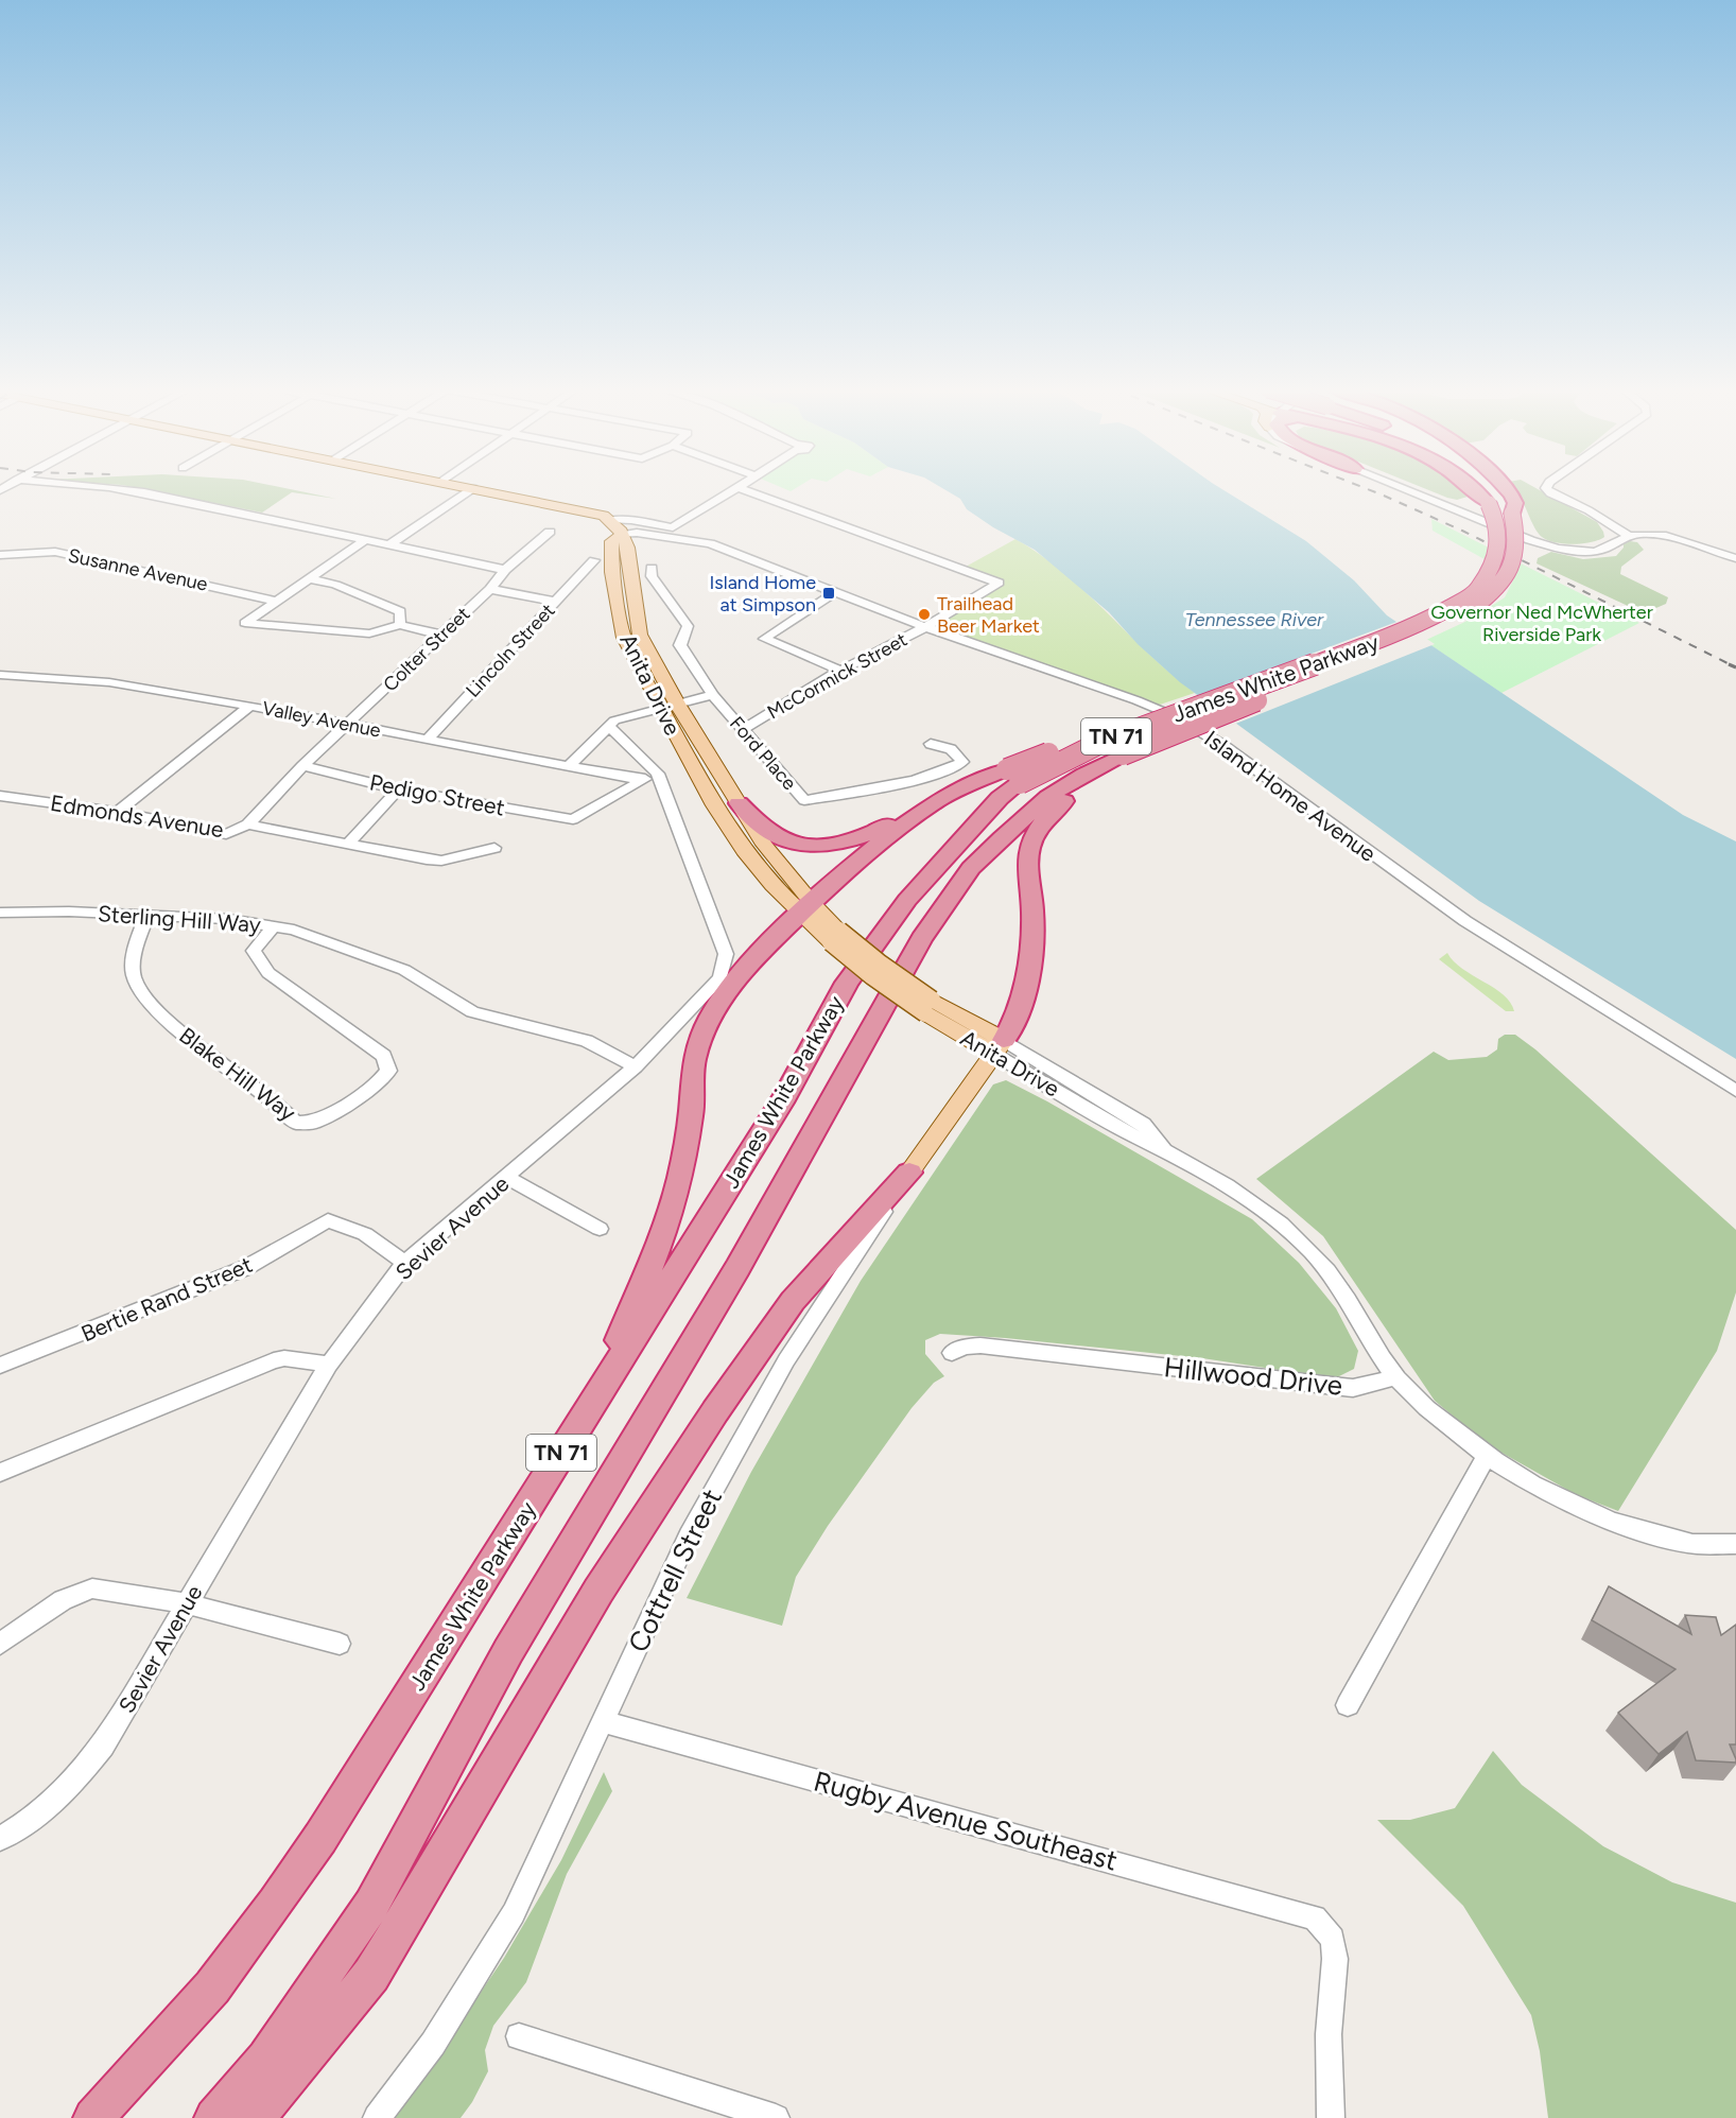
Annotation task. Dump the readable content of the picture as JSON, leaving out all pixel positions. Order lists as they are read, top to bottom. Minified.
{"streets":{"highway":["James White Parkway","TN 71"],"main road":["Anita Drive","Cottrell Street"],"street":["Susanne Avenue","Colter Street","Lincoln Street","McCormick Street","Valley Avenue","Ford Place","Pedigo Street","Island Home Avenue","Edmonds Avenue","Sterling Hill Way","Blake Hill Way","Sevier Avenue","Bertie Rand Street","Hillwood Drive","Rugby Avenue Southeast"]},"crossings":[["Colter Street","Valley Avenue"],["Colter Street","Pedigo Street"],["Colter Street","Edmonds Avenue"],["Lincoln Street","Valley Avenue"],["McCormick Street","Ford Place"],["McCormick Street","Island Home Avenue"],["Anita Drive","Island Home Avenue"],["Anita Drive","Hillwood Drive"],["Anita Drive","Cottrell Street"],["Valley Avenue","Pedigo Street"],["Sterling Hill Way","Blake Hill Way"],["Sterling Hill Way","Sevier Avenue"],["Sevier Avenue","Bertie Rand Street"],["Cottrell Street","Rugby Avenue Southeast"]],"water":["Tennessee River"],"parks":["Governor Ned McWherter Riverside Park"],"places":{"transit":["Island Home at Simpson"],"other":["Trailhead Beer Market"]}}
